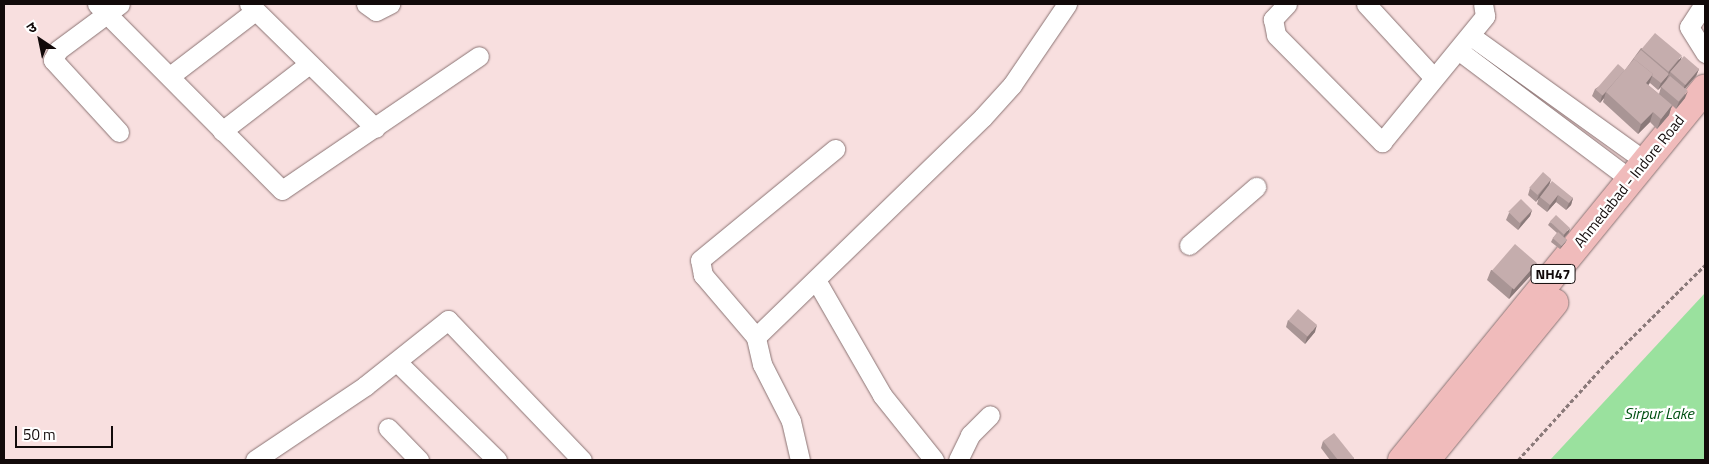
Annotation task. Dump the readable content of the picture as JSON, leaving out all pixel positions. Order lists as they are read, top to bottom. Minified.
{"streets":{"highway":["Ahmedabad - Indore Road","NH47"]},"water":["Sirpur Lake"],"scale_bar":"50 m","north":"top left"}
